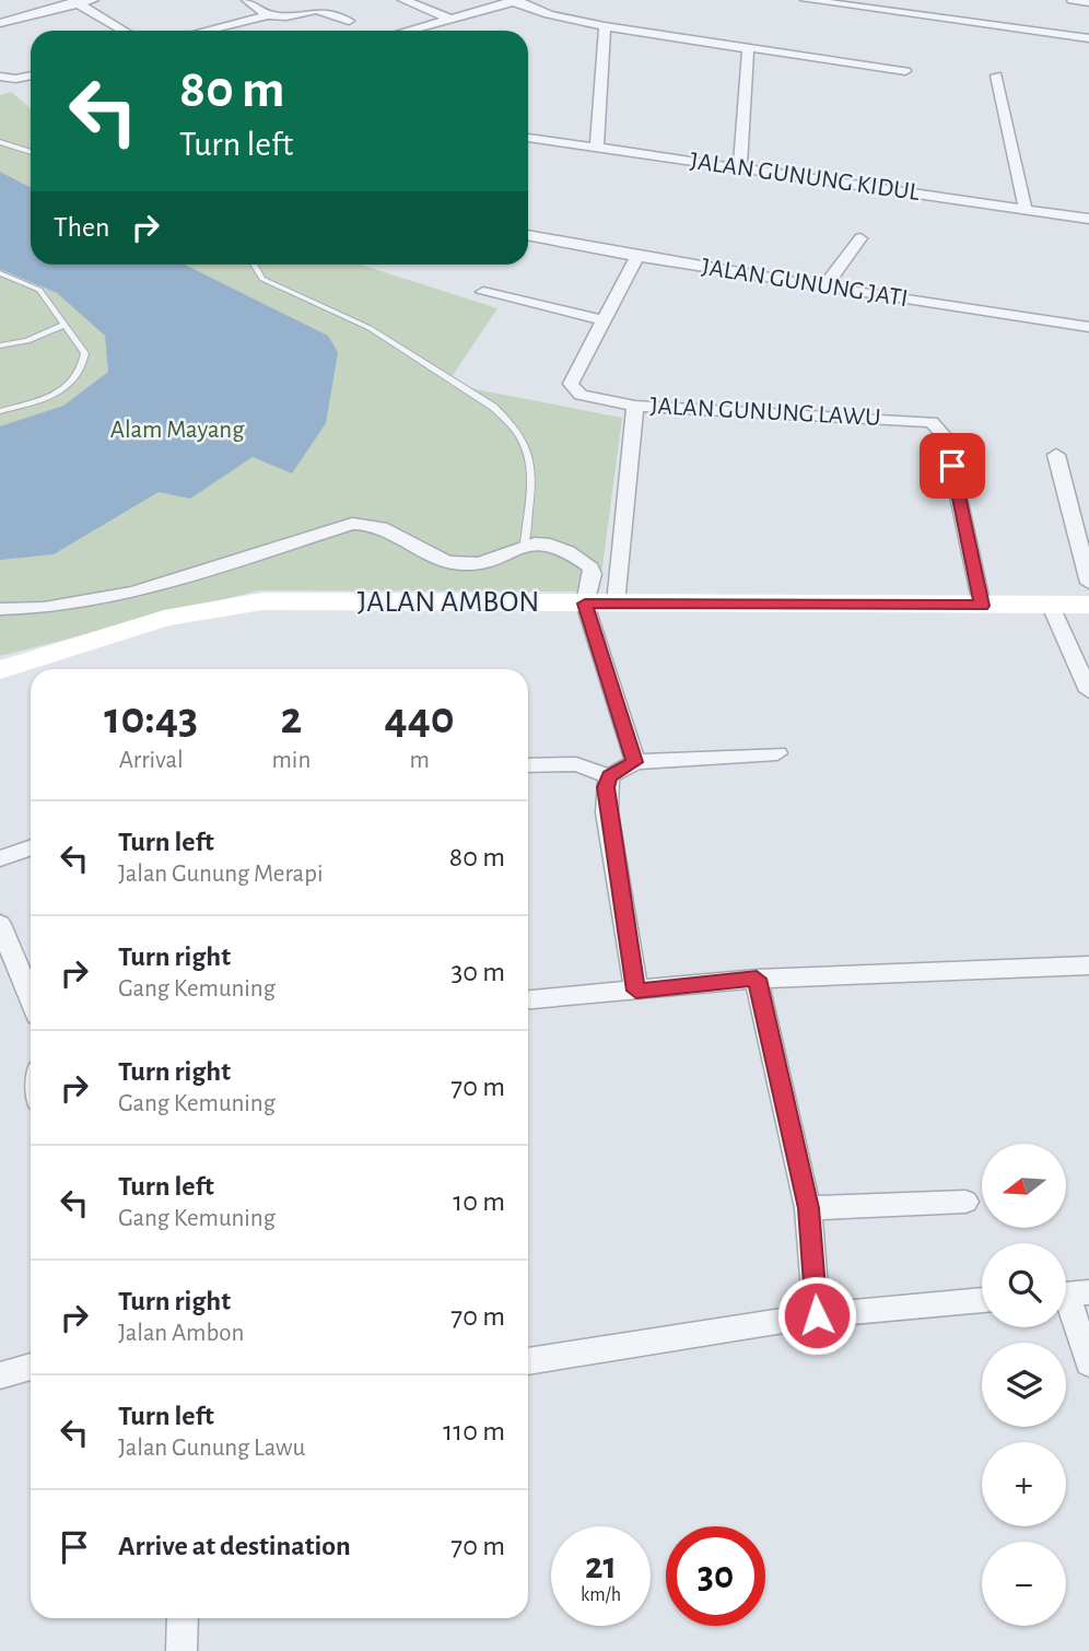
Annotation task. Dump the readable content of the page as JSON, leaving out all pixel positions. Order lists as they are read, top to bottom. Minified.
{"streets":{"street":["JALAN GUNUNG KIDUL","JALAN GUNUNG JATI","JALAN GUNUNG LAWU","JALAN AMBON"]},"crossings":[["JALAN GUNUNG LAWU","JALAN AMBON"]],"parks":["Alam Mayang"],"north":"left","page":{"turn":["80 m","Turn left"],"then":"Then","eta":["10:43","Arrival","2","min","440","m"],"list":[{"name":"Turn left","note":"Jalan Gunung Merapi","value":"80 m"},{"name":"Turn right","note":"Gang Kemuning","value":"30 m"},{"name":"Turn right","note":"Gang Kemuning","value":"70 m"},{"name":"Turn left","note":"Gang Kemuning","value":"10 m"},{"name":"Turn right","note":"Jalan Ambon","value":"70 m"},{"name":"Turn left","note":"Jalan Gunung Lawu","value":"110 m"},{"name":"Arrive at destination","value":"70 m"}],"map_buttons":["+","−"],"speed":"21 km/h","limit":"30"}}
